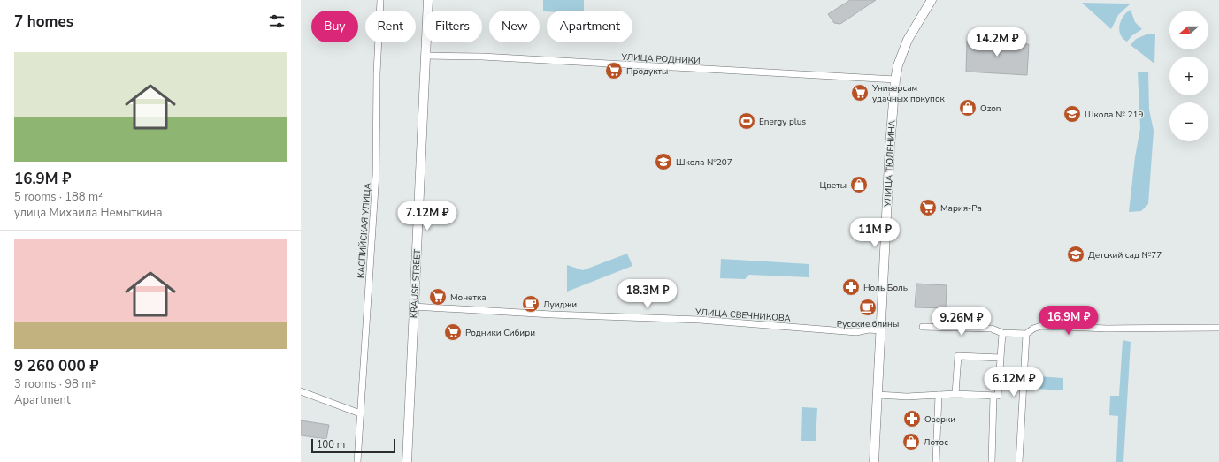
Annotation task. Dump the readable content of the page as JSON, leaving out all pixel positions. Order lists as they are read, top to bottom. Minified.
{"streets":{"street":["УЛИЦА РОДНИКИ","УЛИЦА ТЮЛЕНИНА","КАСПИЙСКАЯ УЛИЦА","KRAUSE STREET","УЛИЦА СВЕЧНИКОВА"]},"crossings":[["УЛИЦА РОДНИКИ","УЛИЦА ТЮЛЕНИНА"],["УЛИЦА РОДНИКИ","KRAUSE STREET"],["УЛИЦА ТЮЛЕНИНА","УЛИЦА СВЕЧНИКОВА"],["KRAUSE STREET","УЛИЦА СВЕЧНИКОВА"]],"places":{"supermarket":["Продукты","Универсам удачных покупок","Мария-Ра","Монетка","Родники Сибири"],"shop":["Ozon","Цветы","Лотос"],"school or university":["Школа № 219","Школа №207","Детский сад №77"],"sports":["Energy plus"],"pharmacy":["Ноль Боль","Озерки"],"cafe":["Луиджи","Русские блины"]},"scale_bar":"100 m","north":"left","page":{"heading":"7 homes","map_buttons":["+","−"],"chip":["Buy","Rent","Filters","New","Apartment"],"price":["14.2M ₽","7.12M ₽","11M ₽","18.3M ₽","16.9M ₽","9.26M ₽","6.12M ₽"],"list":[{"name":"16.9M ₽","note":"5 rooms · 188 m² · улица Михаила Немыткина"},{"name":"9 260 000 ₽","note":"3 rooms · 98 m² · Apartment"}],"scale":"100 m"}}
